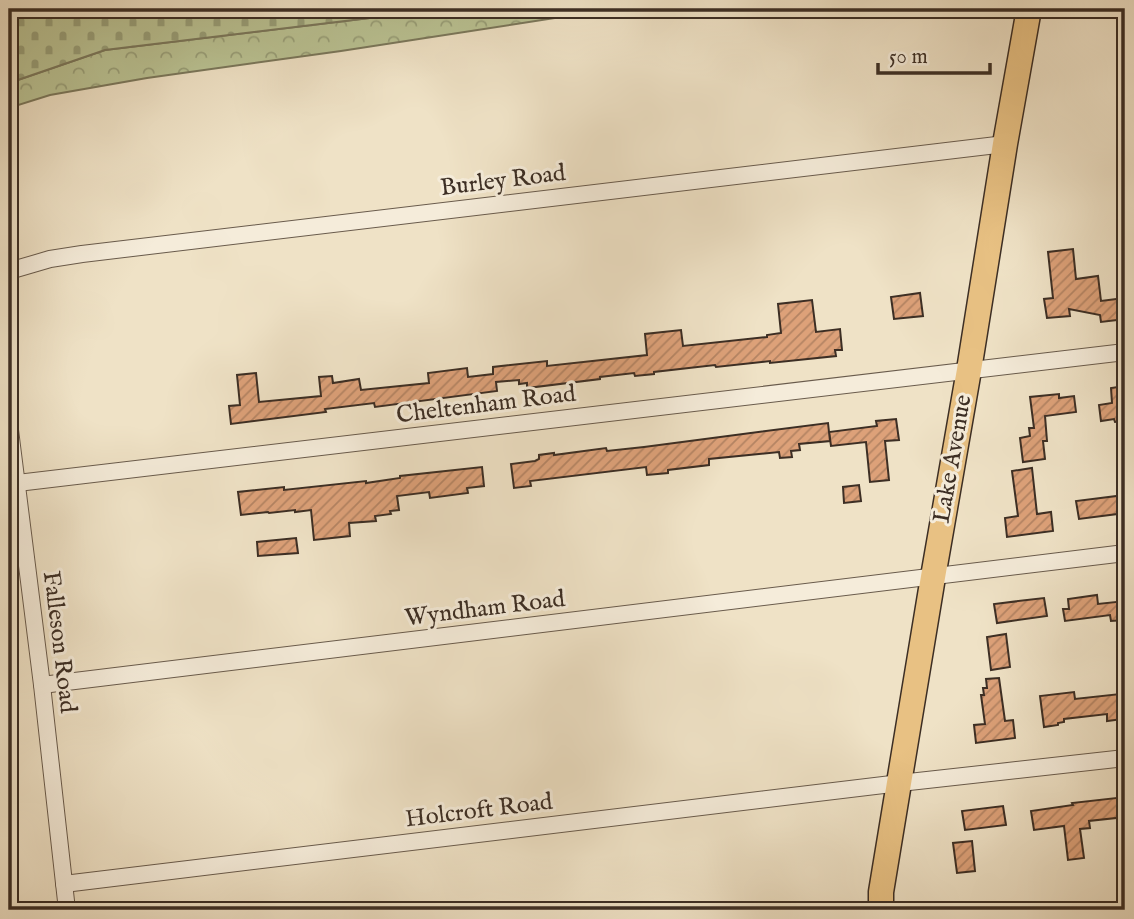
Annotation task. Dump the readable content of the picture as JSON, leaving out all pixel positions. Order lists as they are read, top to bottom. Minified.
{"streets":{"main road":["Lake Avenue"],"street":["Burley Road","Cheltenham Road","Wyndham Road","Falleson Road","Holcroft Road"]},"crossings":[["Burley Road","Lake Avenue"],["Cheltenham Road","Lake Avenue"],["Cheltenham Road","Falleson Road"],["Lake Avenue","Wyndham Road"],["Lake Avenue","Holcroft Road"],["Wyndham Road","Falleson Road"],["Falleson Road","Holcroft Road"]],"scale_bar":"50 m"}
